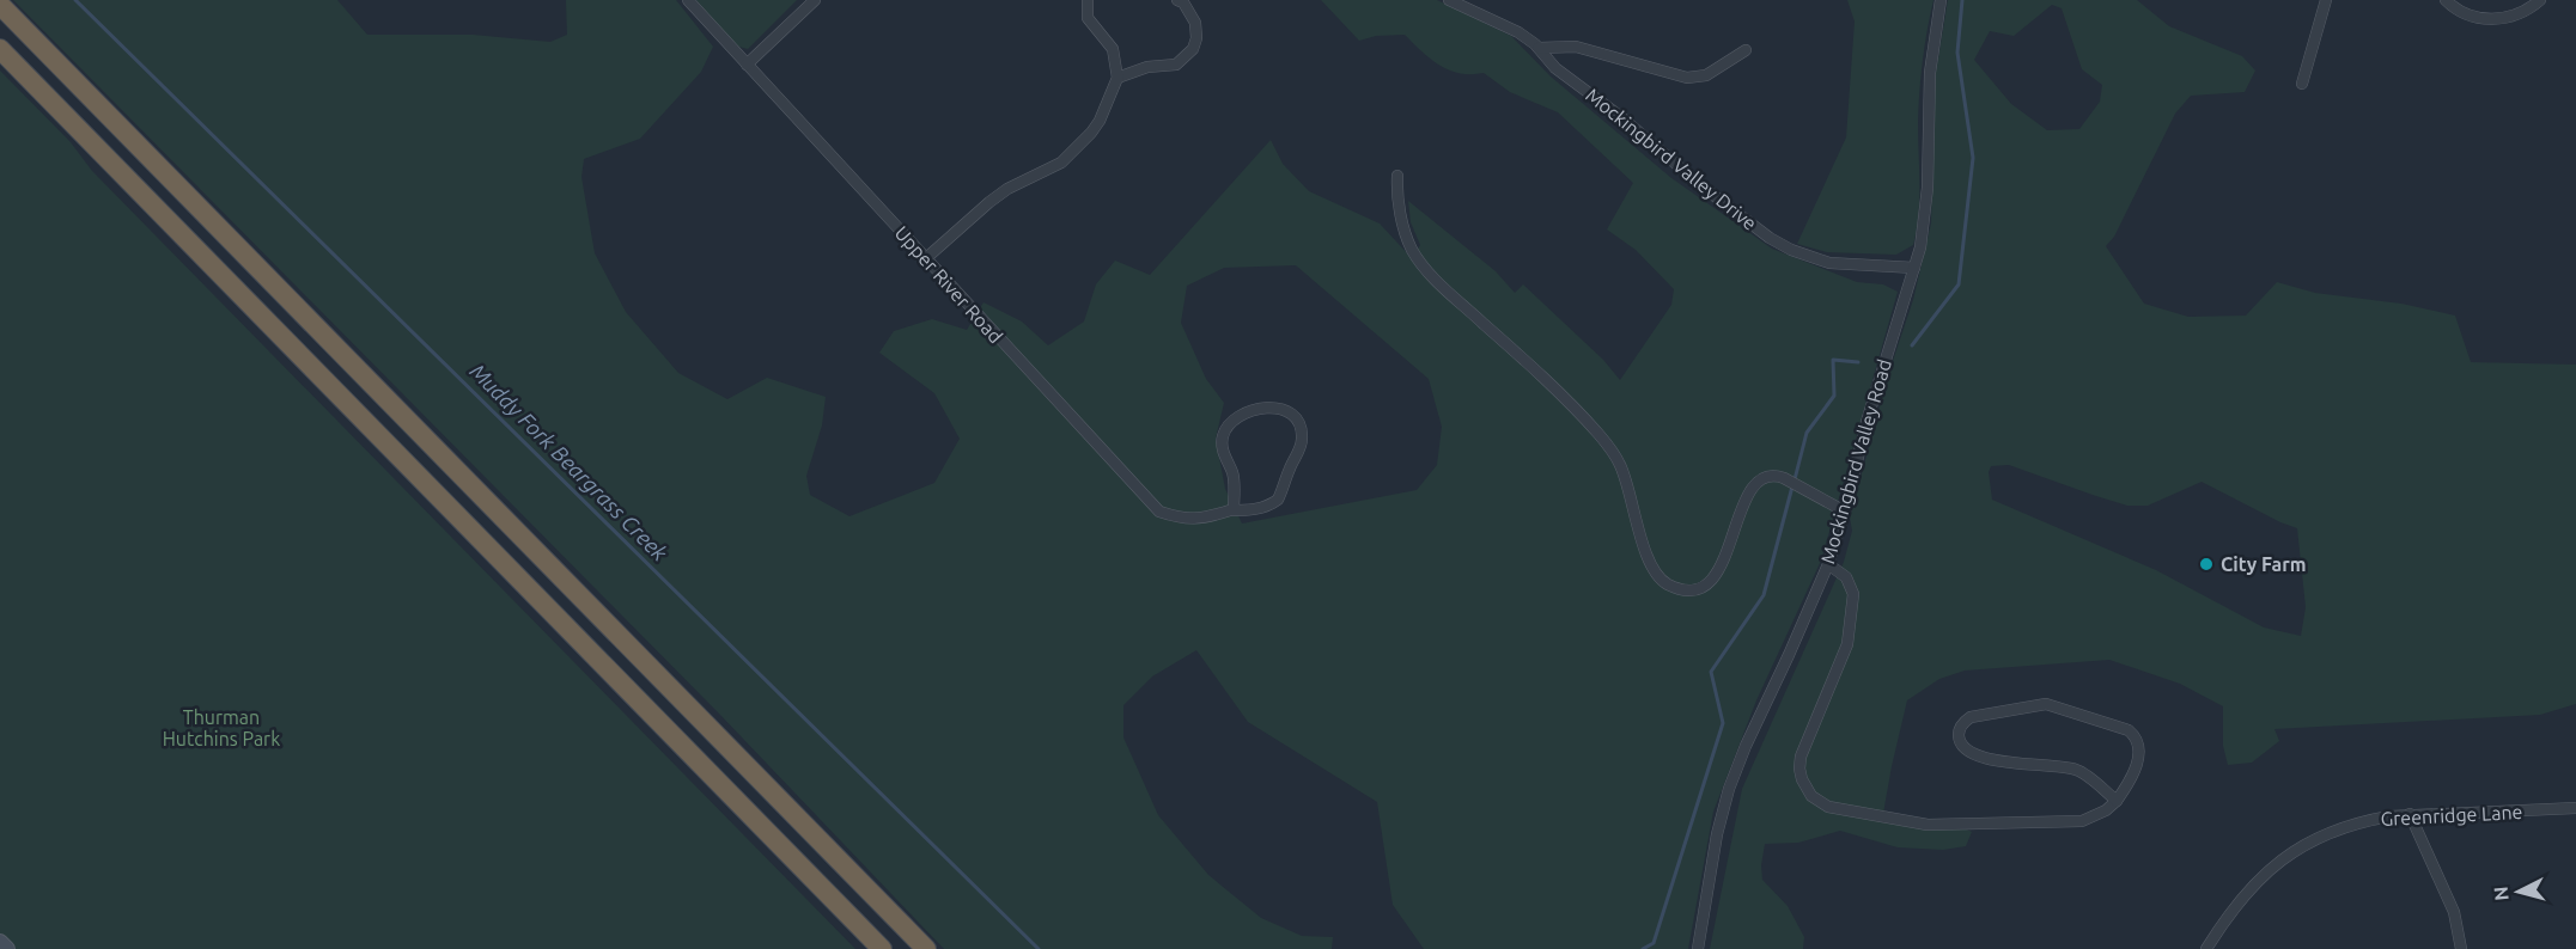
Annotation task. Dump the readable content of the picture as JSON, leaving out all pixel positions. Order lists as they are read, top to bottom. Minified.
{"streets":{"street":["Mockingbird Valley Drive","Upper River Road","Mockingbird Valley Road","Greenridge Lane"]},"crossings":[["Mockingbird Valley Drive","Mockingbird Valley Road"]],"water":["Muddy Fork Beargrass Creek"],"parks":["Thurman Hutchins Park"],"places":["City Farm"],"north":"left"}
